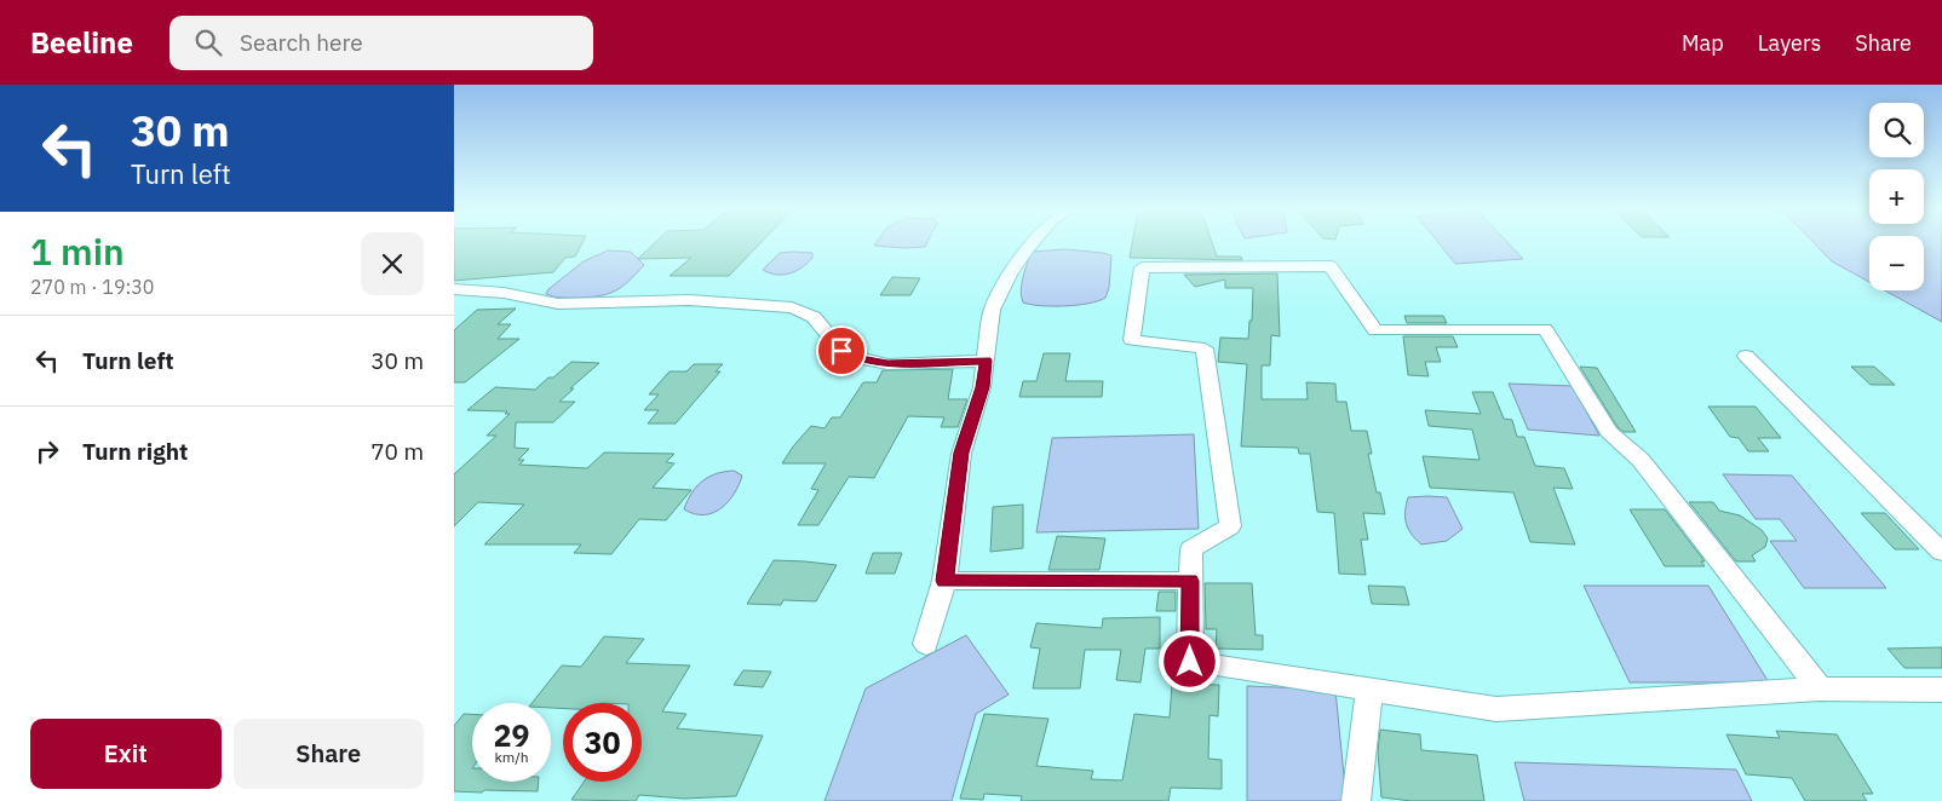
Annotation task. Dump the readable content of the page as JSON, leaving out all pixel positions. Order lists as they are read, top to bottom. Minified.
{"page":{"header":"Beeline","search":"Search here","nav":["Map","Layers","Share"],"turn":["30 m","Turn left"],"map_buttons":["+","−"],"heading":["1 min","270 m · 19:30"],"list":[{"name":"Turn left","value":"30 m"},{"name":"Turn right","value":"70 m"}],"speed":"29 km/h","limit":"30","buttons":["Exit","Share"]}}
